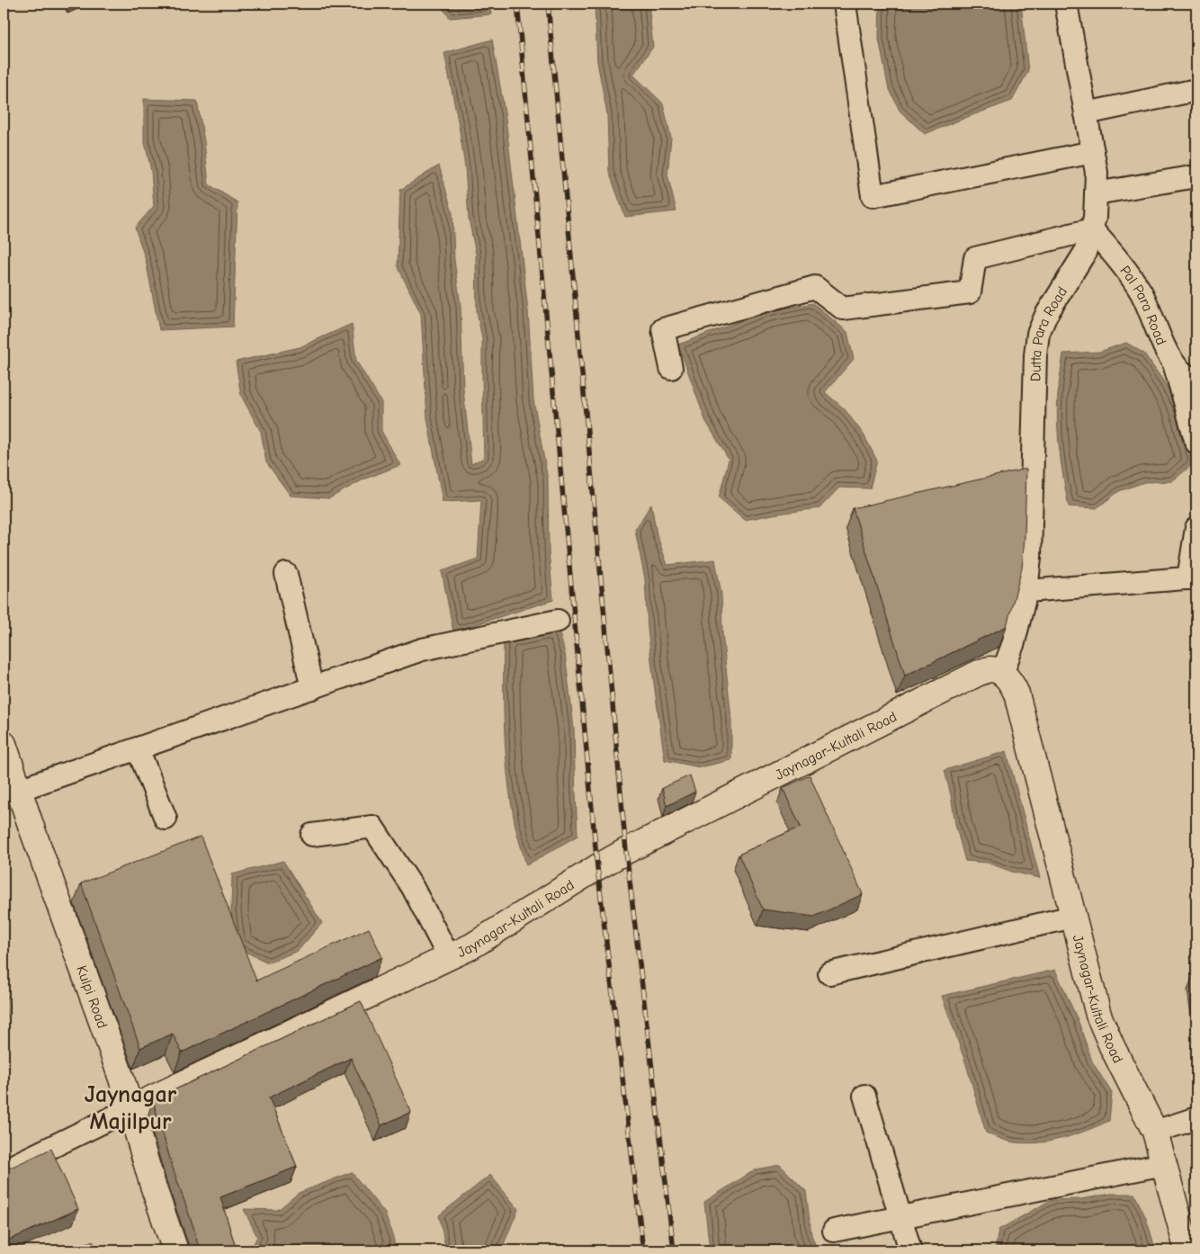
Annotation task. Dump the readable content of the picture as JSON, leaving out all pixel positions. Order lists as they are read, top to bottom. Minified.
{"streets":{"main road":["Jaynagar-Kultali Road","Kulpi Road"],"street":["Pal Para Road","Dutta Para Road"]},"crossings":[["Pal Para Road","Dutta Para Road"],["Dutta Para Road","Jaynagar-Kultali Road"],["Jaynagar-Kultali Road","Kulpi Road"]],"districts":["Jaynagar Majilpur"]}
